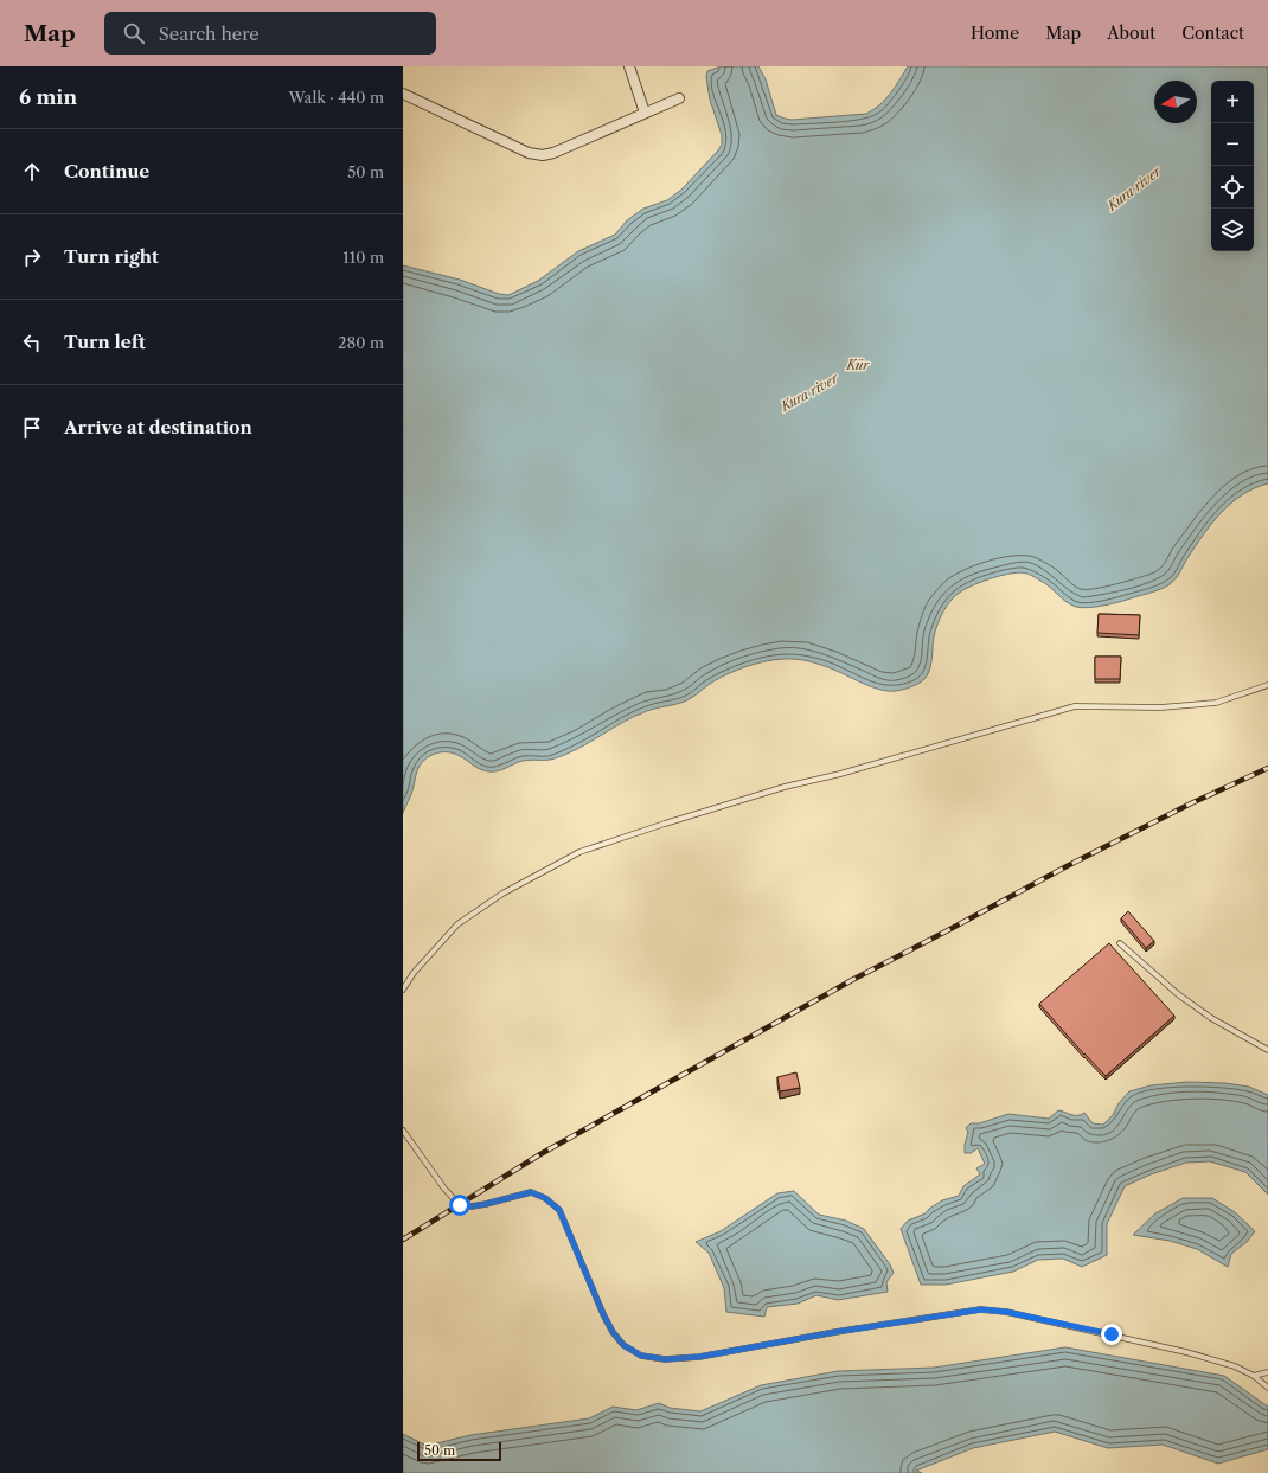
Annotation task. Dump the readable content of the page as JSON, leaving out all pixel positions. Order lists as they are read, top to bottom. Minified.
{"water":["Kura river","Kür"],"scale_bar":"50 m","north":"left","page":{"header":"Map","search":"Search here","nav":["Home","Map","About","Contact"],"heading":["6 min","Walk · 440 m"],"map_buttons":["+","−"],"list":[["Continue","50 m"],["Turn right","110 m"],["Turn left","280 m"],"Arrive at destination"],"scale":"50 m"}}
